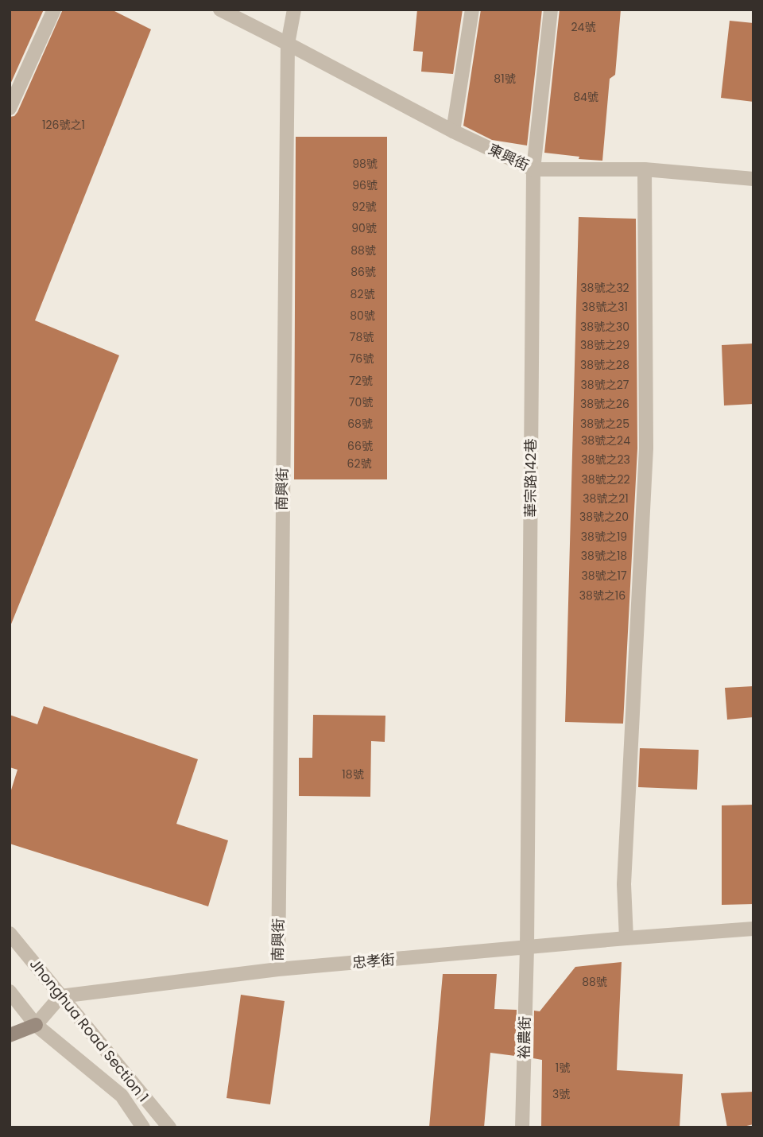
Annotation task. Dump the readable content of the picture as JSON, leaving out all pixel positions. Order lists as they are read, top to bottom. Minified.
{"streets":{"street":["東興街","華宗路142巷","南興街","忠孝街","Jhonghua Road Section 1","裕農街"]},"crossings":[["東興街","華宗路142巷"],["東興街","南興街"],["華宗路142巷","忠孝街"],["華宗路142巷","裕農街"],["南興街","忠孝街"],["忠孝街","Jhonghua Road Section 1"],["忠孝街","裕農街"]],"house_numbers":["24號","81號","84號","126號之1","98號","96號","92號","90號","88號","86號","38號之32","82號","38號之31","80號","38號之30","78號","38號之29","76號","38號之28","72號","38號之27","70號","38號之26","68號","38號之25","38號之24","66號","38號之23","62號","38號之22","38號之21","38號之20","38號之19","38號之18","38號之17","38號之16","18號","88號","1號","3號"]}
